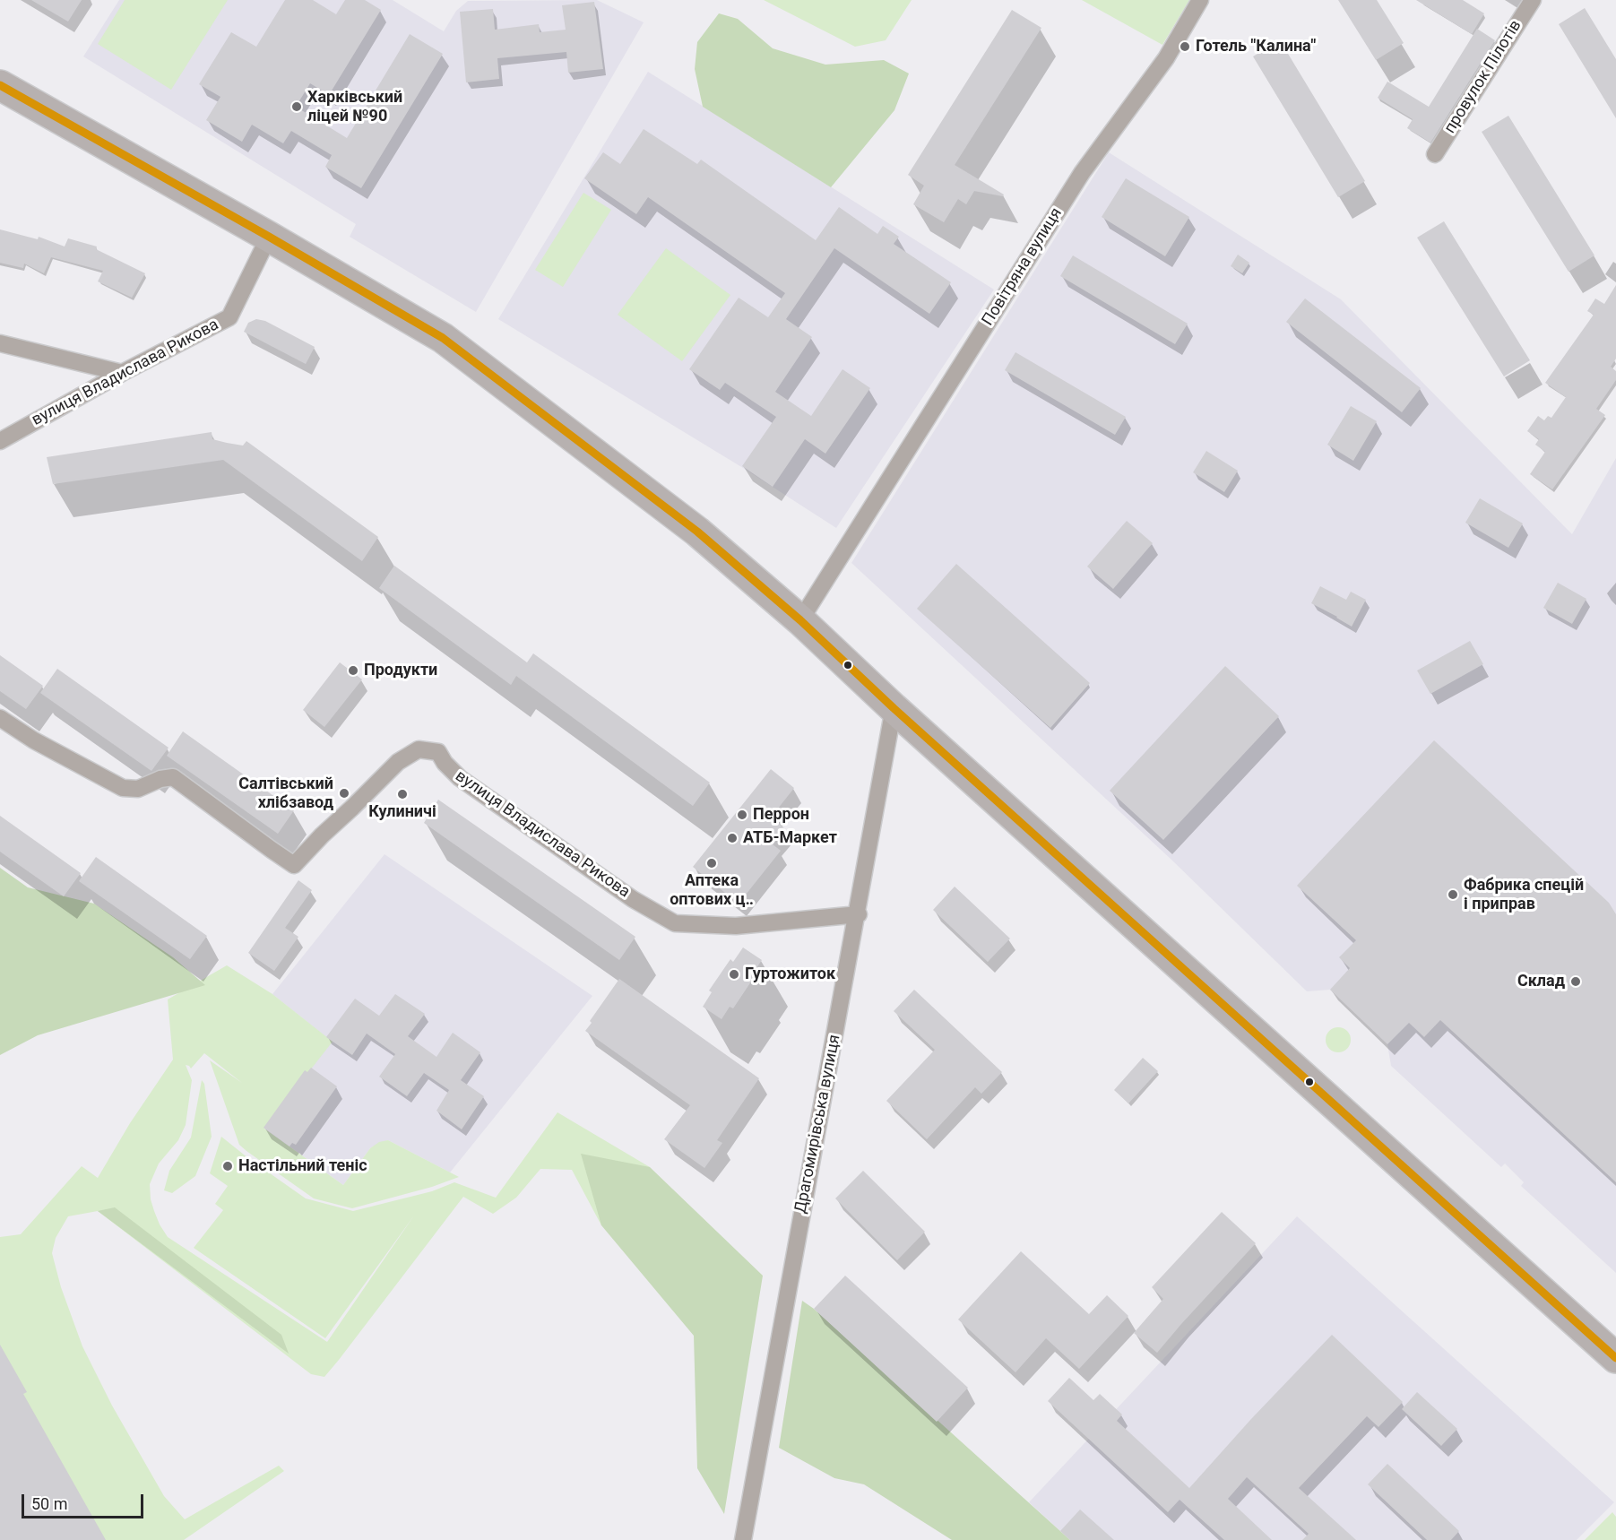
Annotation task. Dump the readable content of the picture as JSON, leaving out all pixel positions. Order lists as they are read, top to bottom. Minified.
{"streets":{"street":["провулок Пілотів","Повітряна вулиця","вулиця Владислава Рикова","Драгомирівська вулиця"]},"crossings":[["вулиця Владислава Рикова","Драгомирівська вулиця"]],"places":["Готель \"Калина\"","Харківський ліцей №90","Продукти","Салтівський хлібзавод","Кулиничі","Перрон","АТБ-Маркет","Аптека оптових ц‥","Фабрика спецій і приправ","Гуртожиток","Склад","Настільний теніс"],"scale_bar":"50 m"}
